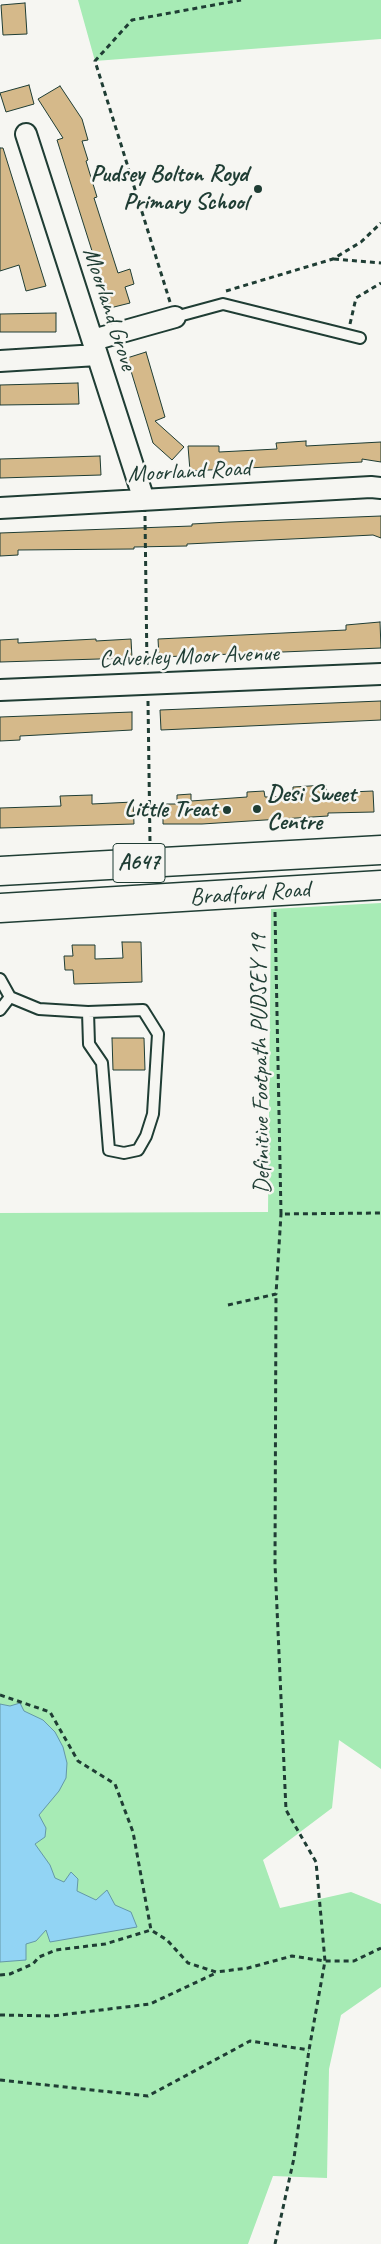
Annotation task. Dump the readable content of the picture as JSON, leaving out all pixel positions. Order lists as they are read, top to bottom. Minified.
{"streets":{"highway":["A647","Bradford Road"],"street":["Moorland Grove","Moorland Road","Calverley Moor Avenue"],"path":["Definitive Footpath PUDSEY 19"]},"crossings":[["Moorland Grove","Moorland Road"]],"places":["Pudsey Bolton Royd Primary School","Desi Sweet Centre","Little Treat"]}
